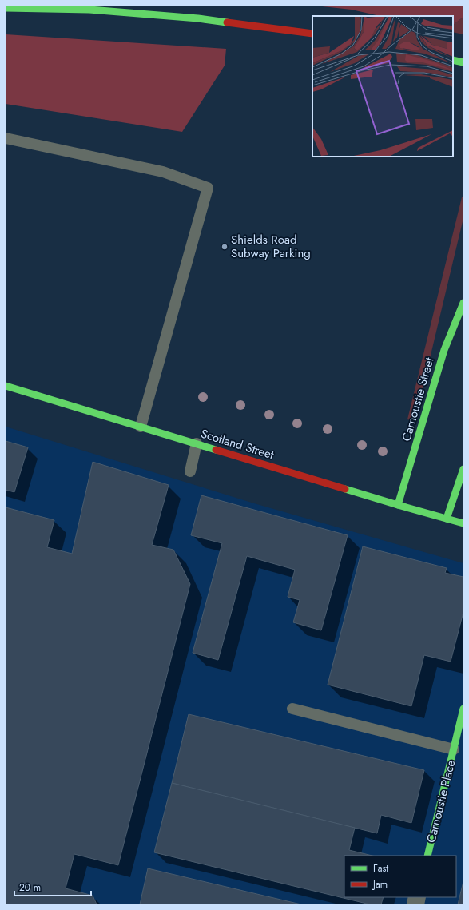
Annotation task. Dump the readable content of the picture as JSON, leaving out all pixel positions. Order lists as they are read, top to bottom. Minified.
{"streets":{"main road":["Carnoustie Street","Scotland Street","Carnoustie Place"]},"crossings":[["Carnoustie Street","Scotland Street"]],"places":["Shields Road Subway Parking"],"legend":["Fast","Jam"],"scale_bar":"20 m"}
